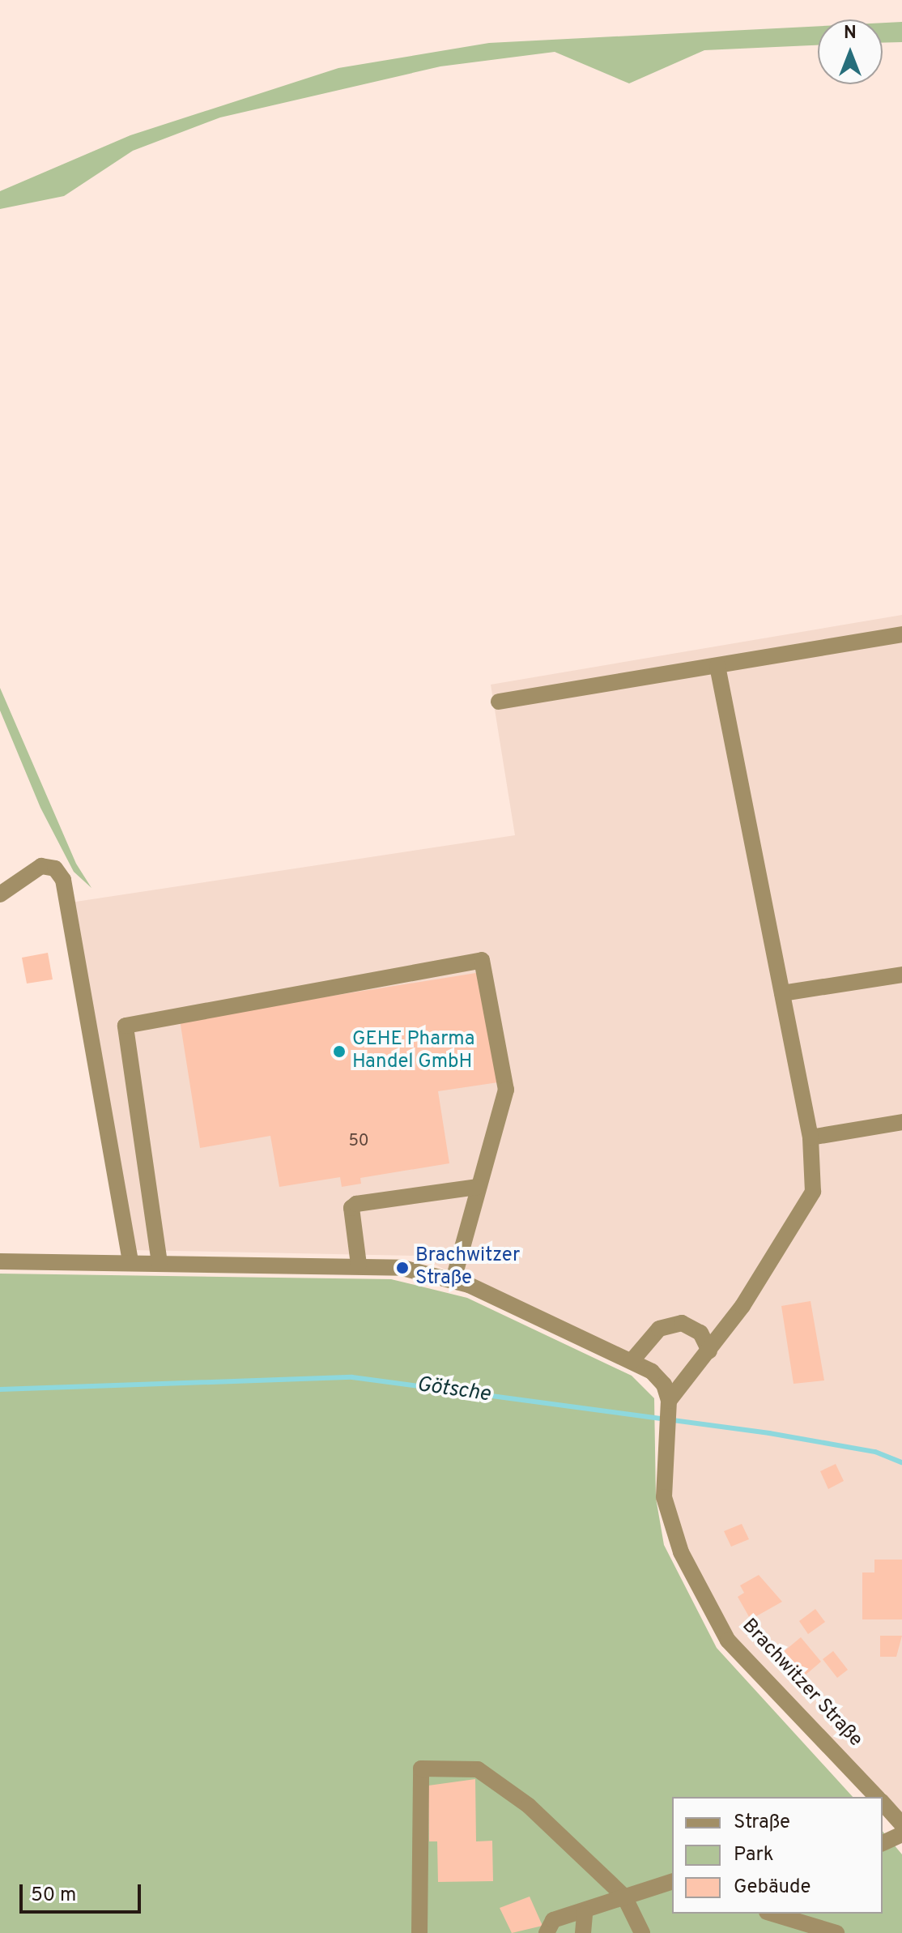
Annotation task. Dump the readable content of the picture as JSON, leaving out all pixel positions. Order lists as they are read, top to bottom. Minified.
{"streets":{"street":["Brachwitzer Straße"]},"water":["Götsche"],"places":["GEHE Pharma Handel GmbH","Brachwitzer Straße"],"house_numbers":["50"],"legend":["Straße","Park","Gebäude"],"scale_bar":"50 m","north":"top"}
